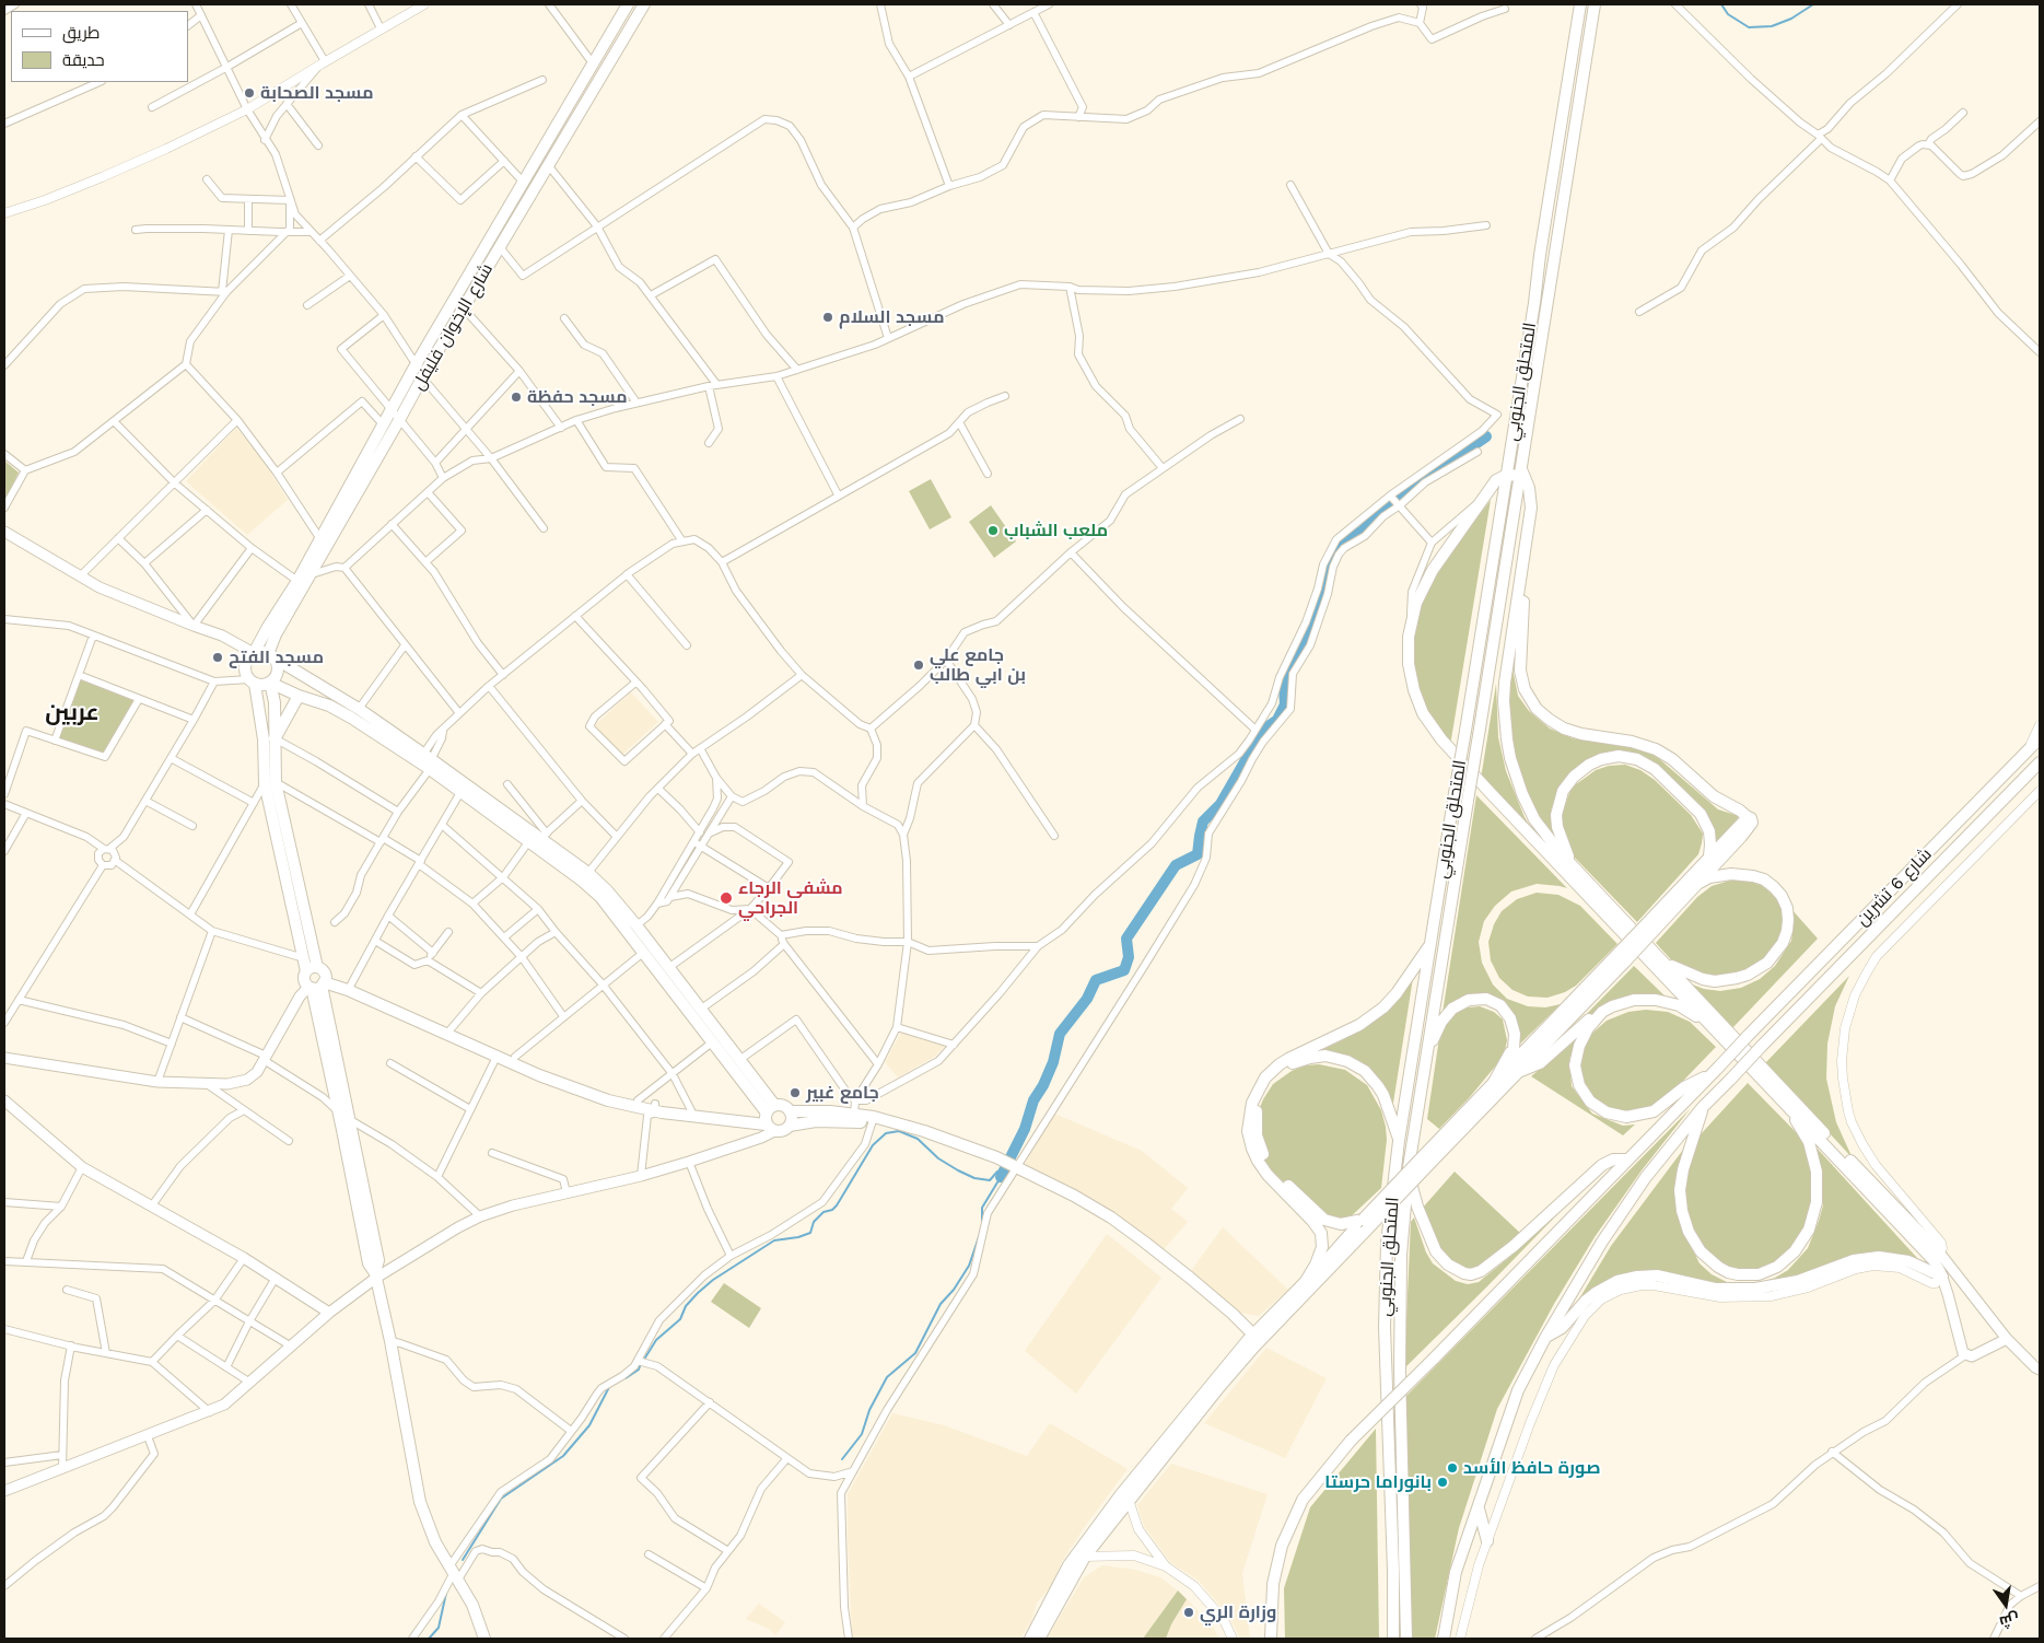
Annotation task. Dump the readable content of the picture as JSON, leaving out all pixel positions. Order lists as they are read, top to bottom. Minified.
{"streets":{"main road":["شارع الإخوان فليفل","المتحلق الجنوبي","شارع 6 تشرين"]},"districts":["عربين"],"places":["مسجد الصحابة","مسجد السلام","مسجد حفظة","ملعب الشباب","مسجد الفتح","جامع علي بن ابي طالب","مشفى الرجاء الجراحي","جامع غبير","صورة حافظ الأسد","بانوراما حرستا","وزارة الري"],"legend":["طريق","حديقة"],"north":"bottom"}
